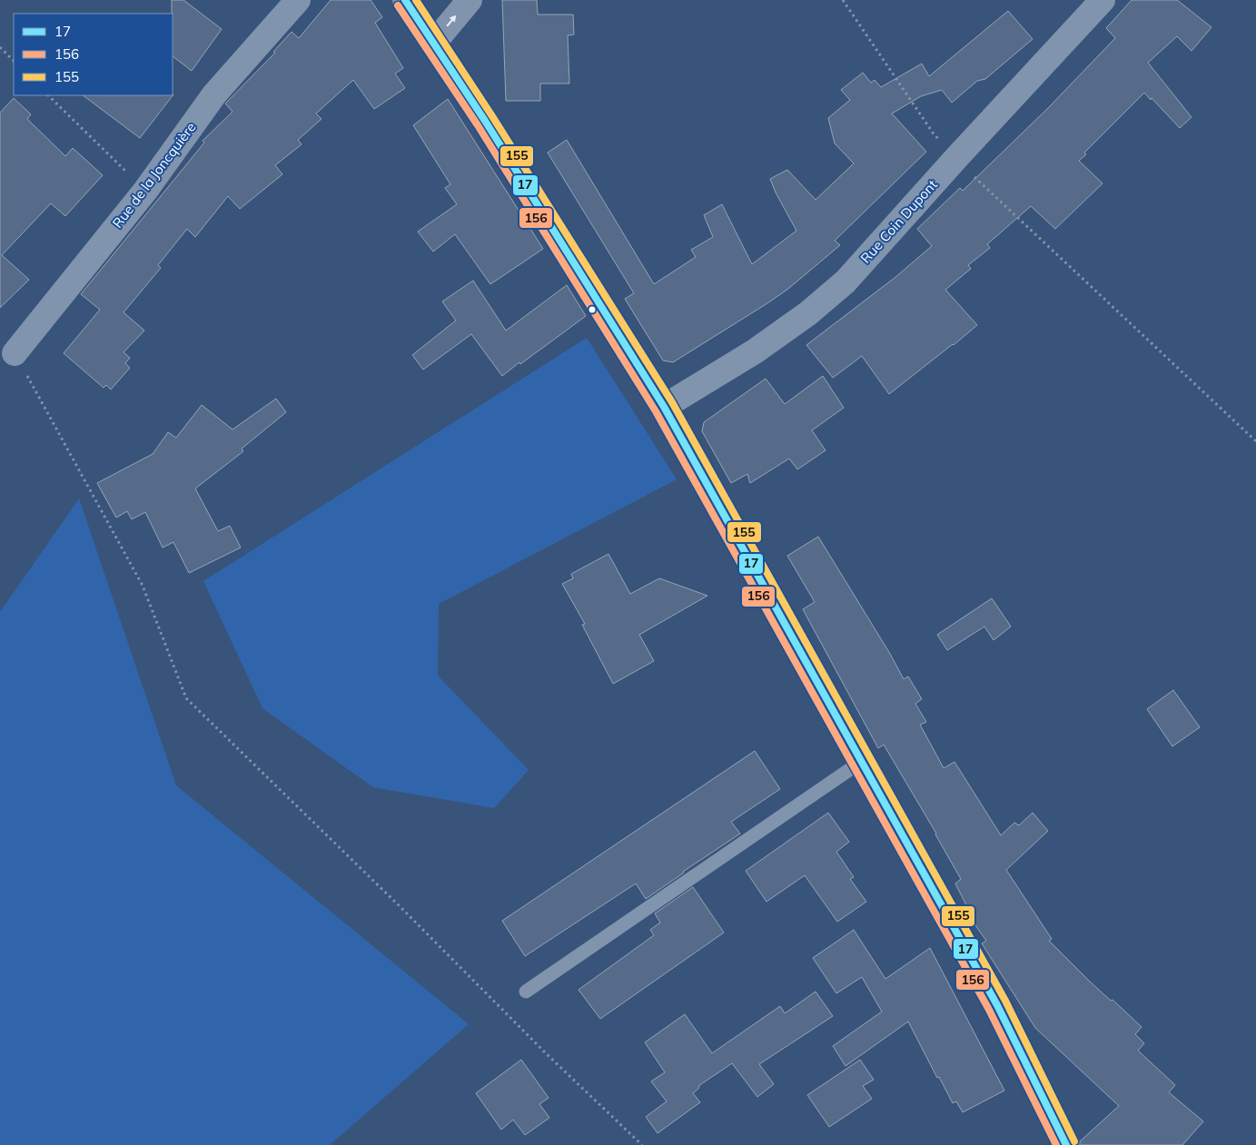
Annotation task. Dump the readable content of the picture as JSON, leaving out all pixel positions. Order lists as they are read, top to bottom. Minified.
{"streets":{"street":["Rue de la Joncquière","Rue Coin Dupont"]},"lines":["transit line 17","transit line 155","transit line 156"],"legend":["17","156","155"]}
